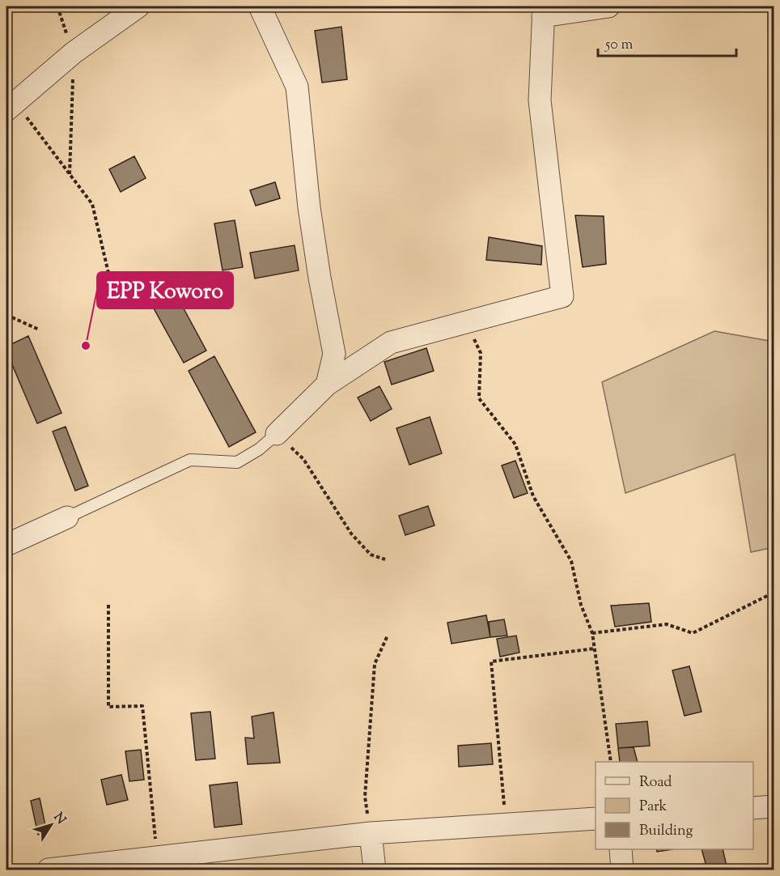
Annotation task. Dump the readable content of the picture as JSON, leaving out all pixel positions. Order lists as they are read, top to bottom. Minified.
{"places":["EPP Koworo"],"legend":["Road","Park","Building"],"scale_bar":"50 m","north":"top right"}
